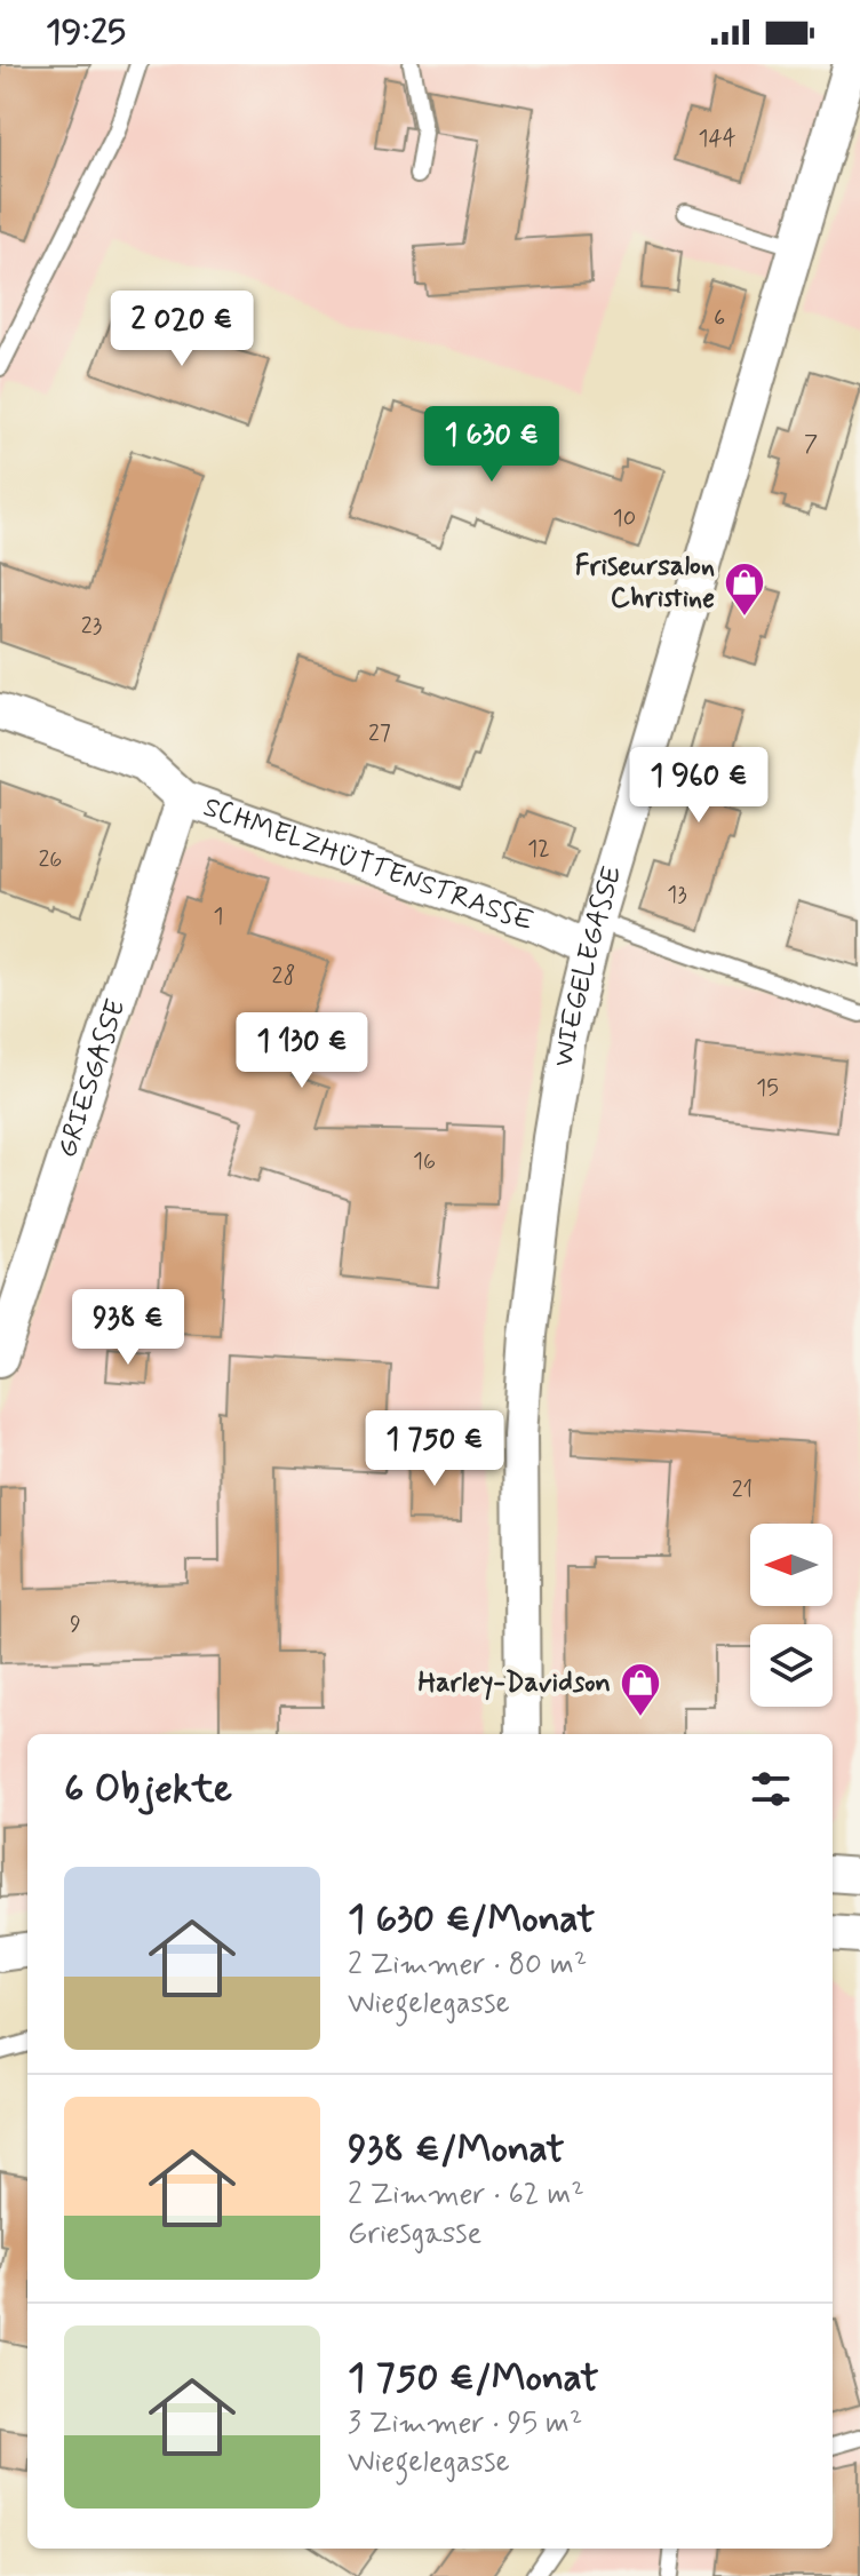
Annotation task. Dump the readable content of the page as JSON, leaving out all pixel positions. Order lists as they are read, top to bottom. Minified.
{"streets":{"street":["SCHMELZHÜTTENSTRASSE","WIEGELEGASSE","GRIESGASSE"]},"crossings":[["SCHMELZHÜTTENSTRASSE","WIEGELEGASSE"],["SCHMELZHÜTTENSTRASSE","GRIESGASSE"]],"places":{"shop":["Friseursalon Christine","Harley-Davidson"]},"house_numbers":["144","6","7","10","23","27","12","26","13","1","28","15","16","21","9"],"north":"left","page":{"status":"19:25","price":["2 020 €","1 630 €","1 960 €","1 130 €","938 €","1 750 €"],"heading":"6 Objekte","list":[{"name":"1 630 €/Monat","note":"2 Zimmer · 80 m² · Wiegelegasse"},{"name":"938 €/Monat","note":"2 Zimmer · 62 m² · Griesgasse"},{"name":"1 750 €/Monat","note":"3 Zimmer · 95 m² · Wiegelegasse"}]}}
